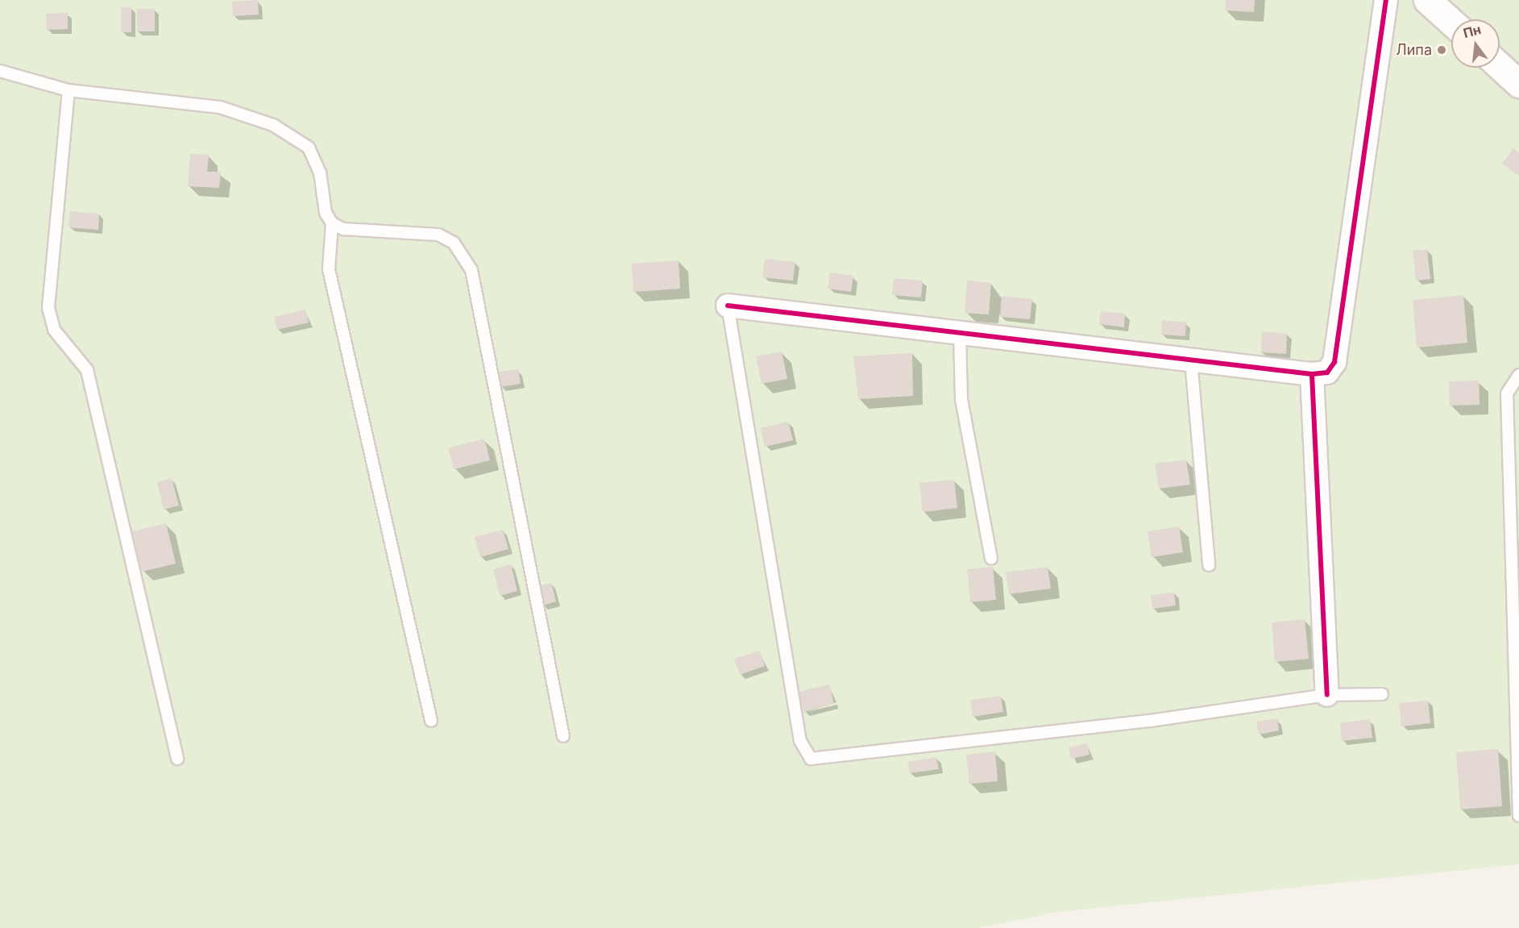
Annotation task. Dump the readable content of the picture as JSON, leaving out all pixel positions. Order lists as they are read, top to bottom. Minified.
{"places":["Липа"],"north":"top"}
